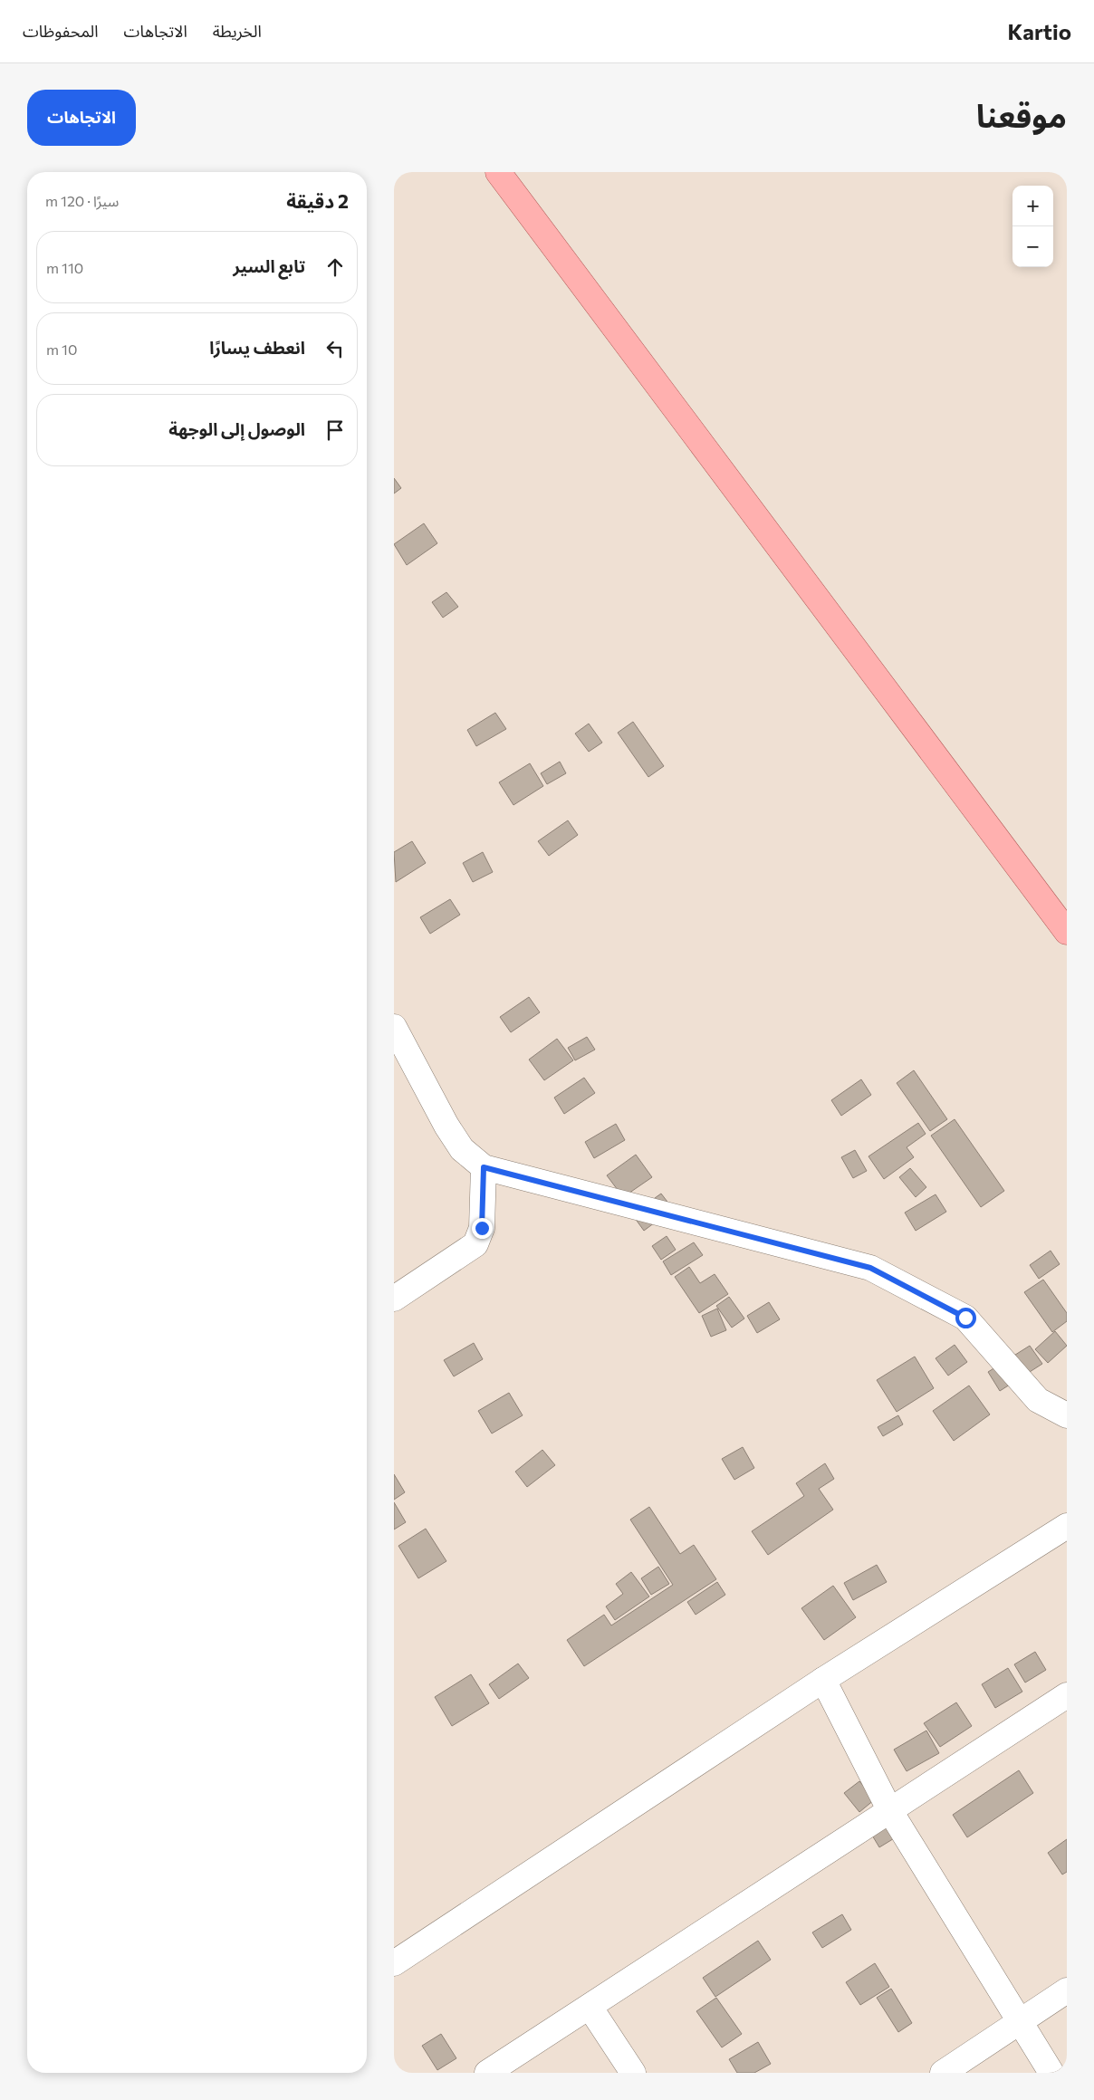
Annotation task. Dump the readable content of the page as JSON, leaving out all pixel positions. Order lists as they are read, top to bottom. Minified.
{"page":{"header":"Kartio","nav":["الخريطة","الاتجاهات","المحفوظات"],"title":"موقعنا","buttons":"الاتجاهات","heading":["2 دقيقة","سيرًا · 120 m"],"map_buttons":["+","−"],"list":[["تابع السير","110 m"],["انعطف يسارًا","10 m"],"الوصول إلى الوجهة"]}}
